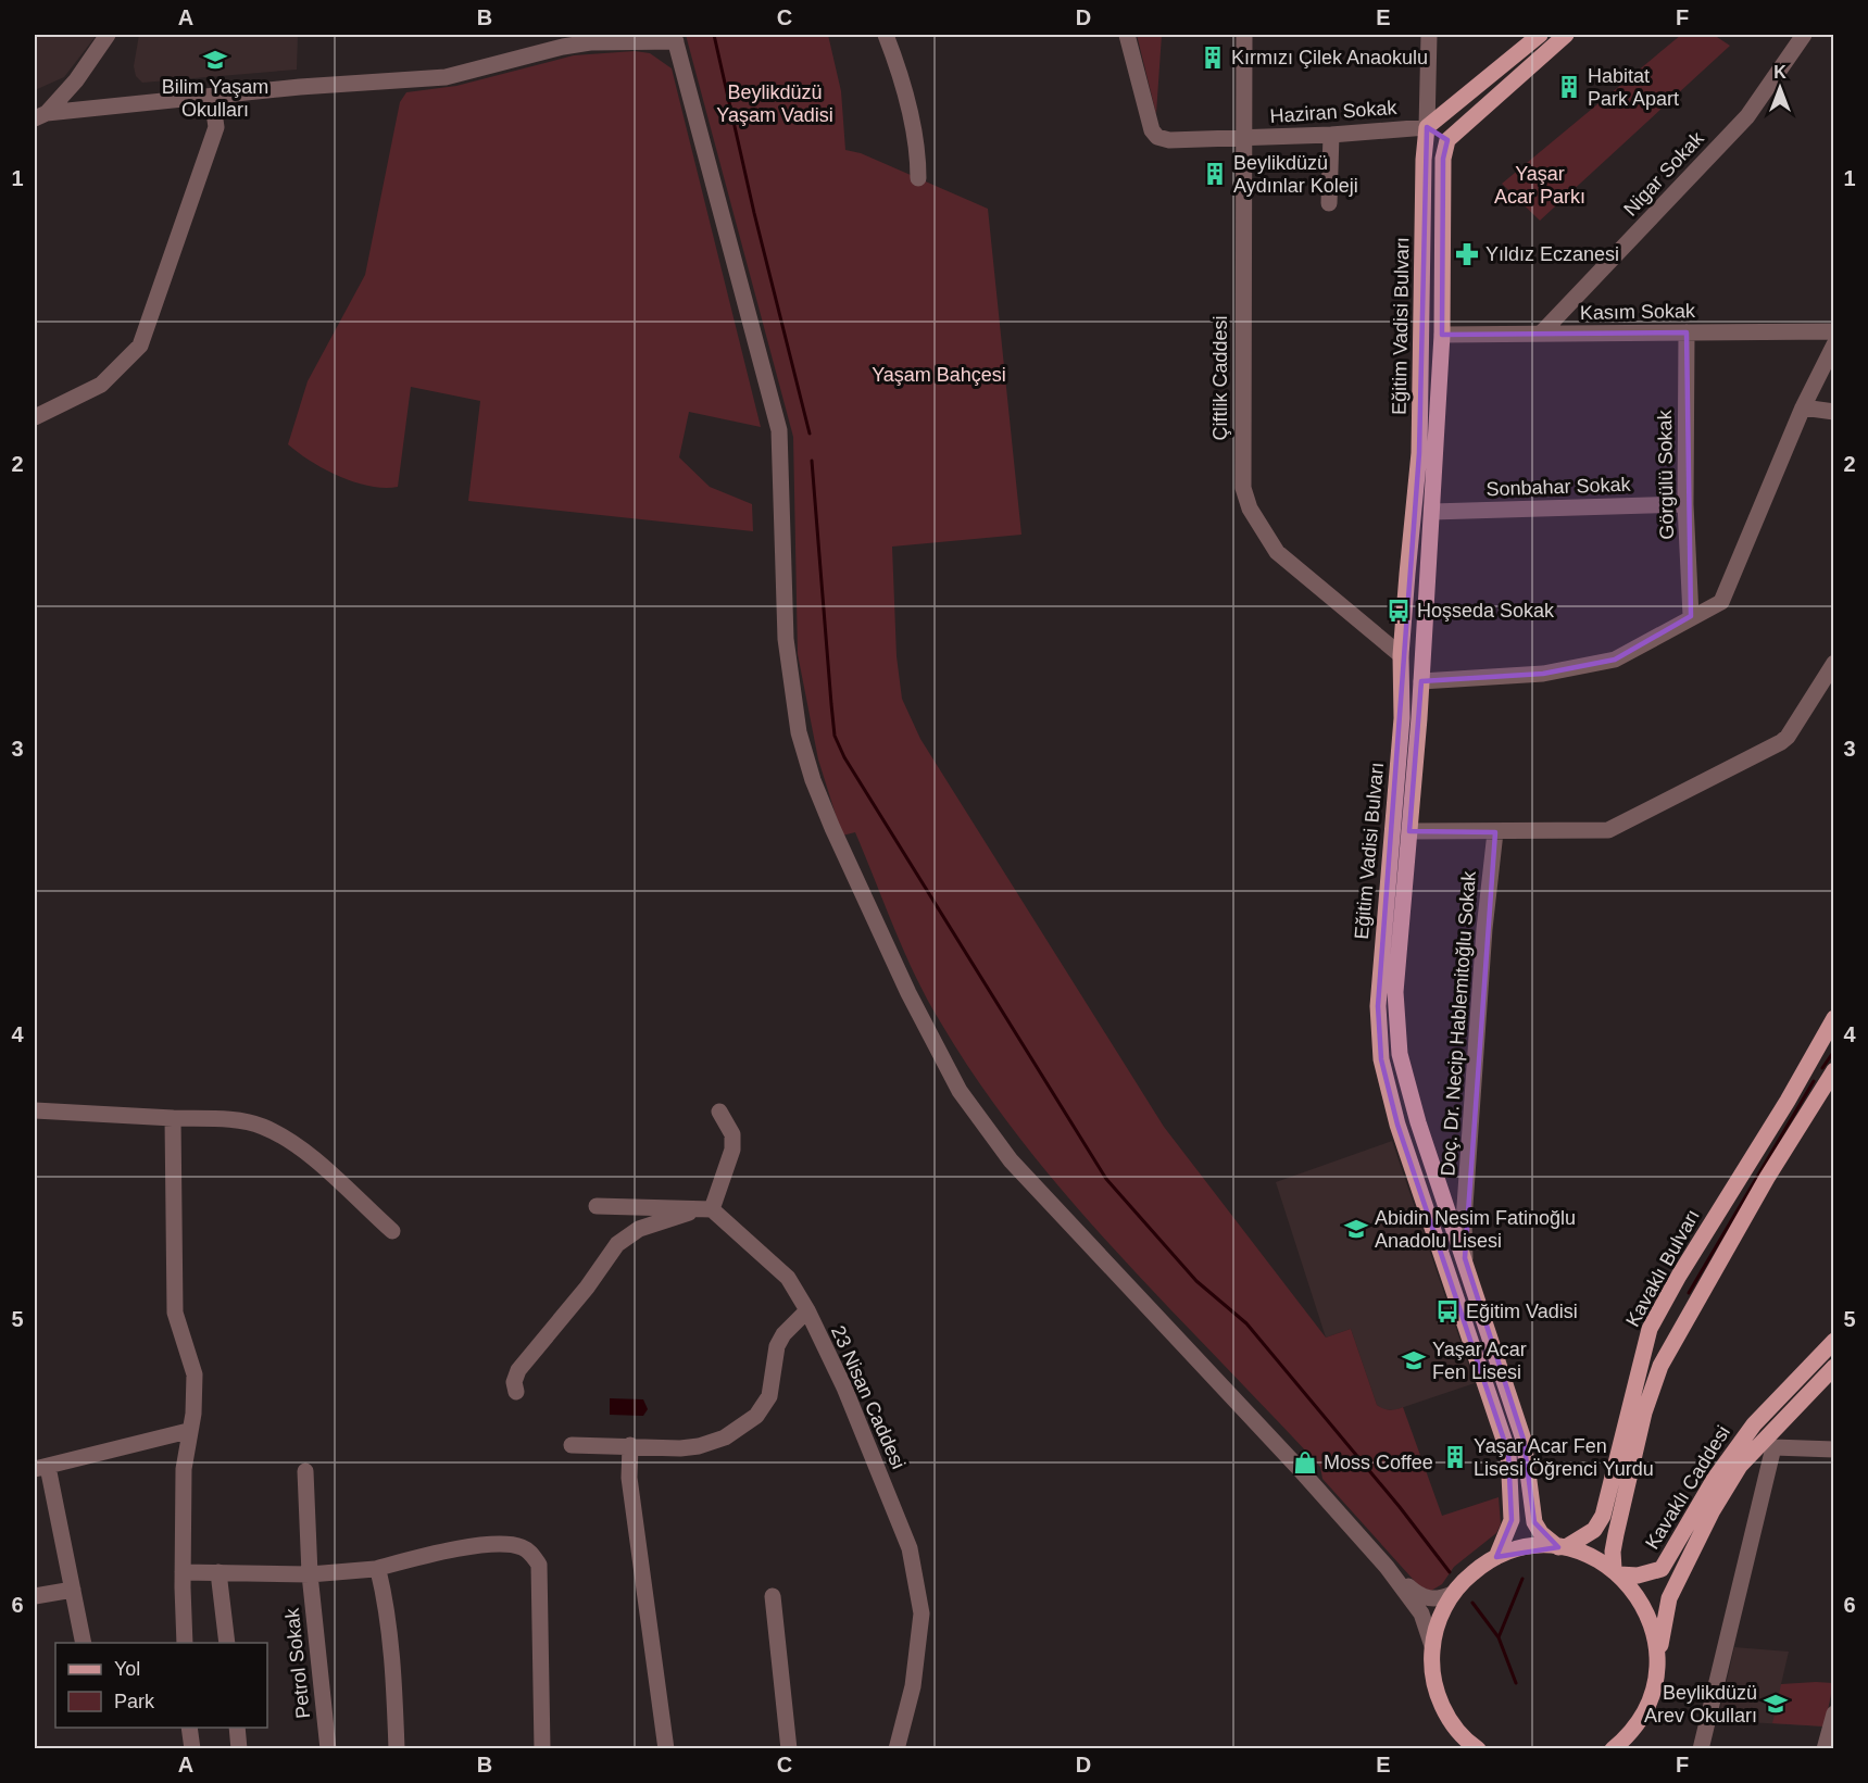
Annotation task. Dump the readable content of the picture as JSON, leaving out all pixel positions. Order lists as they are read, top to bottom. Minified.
{"streets":{"main road":["Eğitim Vadisi Bulvarı","Kavaklı Bulvarı","Kavaklı Caddesi"],"street":["Haziran Sokak","Nigar Sokak","Kasım Sokak","Çiftlik Caddesi","Görgülü Sokak","Sonbahar Sokak","Doç. Dr. Necip Hablemitoğlu Sokak","23 Nisan Caddesi","Petrol Sokak"]},"crossings":[["Haziran Sokak","Eğitim Vadisi Bulvarı"],["Haziran Sokak","Çiftlik Caddesi"],["Nigar Sokak","Kasım Sokak"],["Kasım Sokak","Eğitim Vadisi Bulvarı"],["Kasım Sokak","Görgülü Sokak"],["Eğitim Vadisi Bulvarı","Çiftlik Caddesi"],["Eğitim Vadisi Bulvarı","Sonbahar Sokak"],["Eğitim Vadisi Bulvarı","Doç. Dr. Necip Hablemitoğlu Sokak"],["Eğitim Vadisi Bulvarı","Kavaklı Bulvarı"],["Görgülü Sokak","Sonbahar Sokak"]],"parks":["Beylikdüzü Yaşam Vadisi","Yaşar Acar Parkı","Yaşam Bahçesi"],"places":{"building":["Kırmızı Çilek Anaokulu","Habitat Park Apart","Beylikdüzü Aydınlar Koleji","Yaşar Acar Fen Lisesi Öğrenci Yurdu"],"school or university":["Bilim Yaşam Okulları","Abidin Nesim Fatinoğlu Anadolu Lisesi","Yaşar Acar Fen Lisesi","Beylikdüzü Arev Okulları"],"pharmacy":["Yıldız Eczanesi"],"bus stop":["Hoşseda Sokak","Eğitim Vadisi"],"shop":["Moss Coffee"]},"legend":["Yol","Park"],"north":"top","grid":{"columns":["A","B","C","D","E","F"],"rows":["1","2","3","4","5","6"]}}
